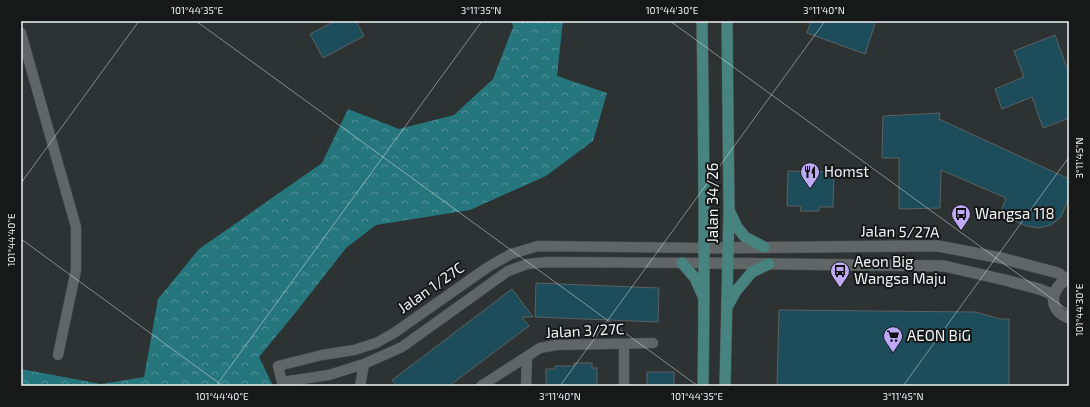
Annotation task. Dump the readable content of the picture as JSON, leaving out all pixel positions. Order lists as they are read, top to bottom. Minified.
{"streets":{"main road":["Jalan 34/26"],"street":["Jalan 5/27A","Jalan 1/27C","Jalan 3/27C"]},"crossings":[["Jalan 34/26","Jalan 5/27A"],["Jalan 34/26","Jalan 1/27C"],["Jalan 5/27A","Jalan 1/27C"]],"places":{"restaurant":["Homst"],"bus stop":["Wangsa 118","Aeon Big Wangsa Maju"],"supermarket":["AEON BiG"]},"coordinates":["101°44'35\"E","3°11'35\"N","101°44'30\"E","3°11'40\"N","3°11'45\"N","101°44'40\"E"]}
